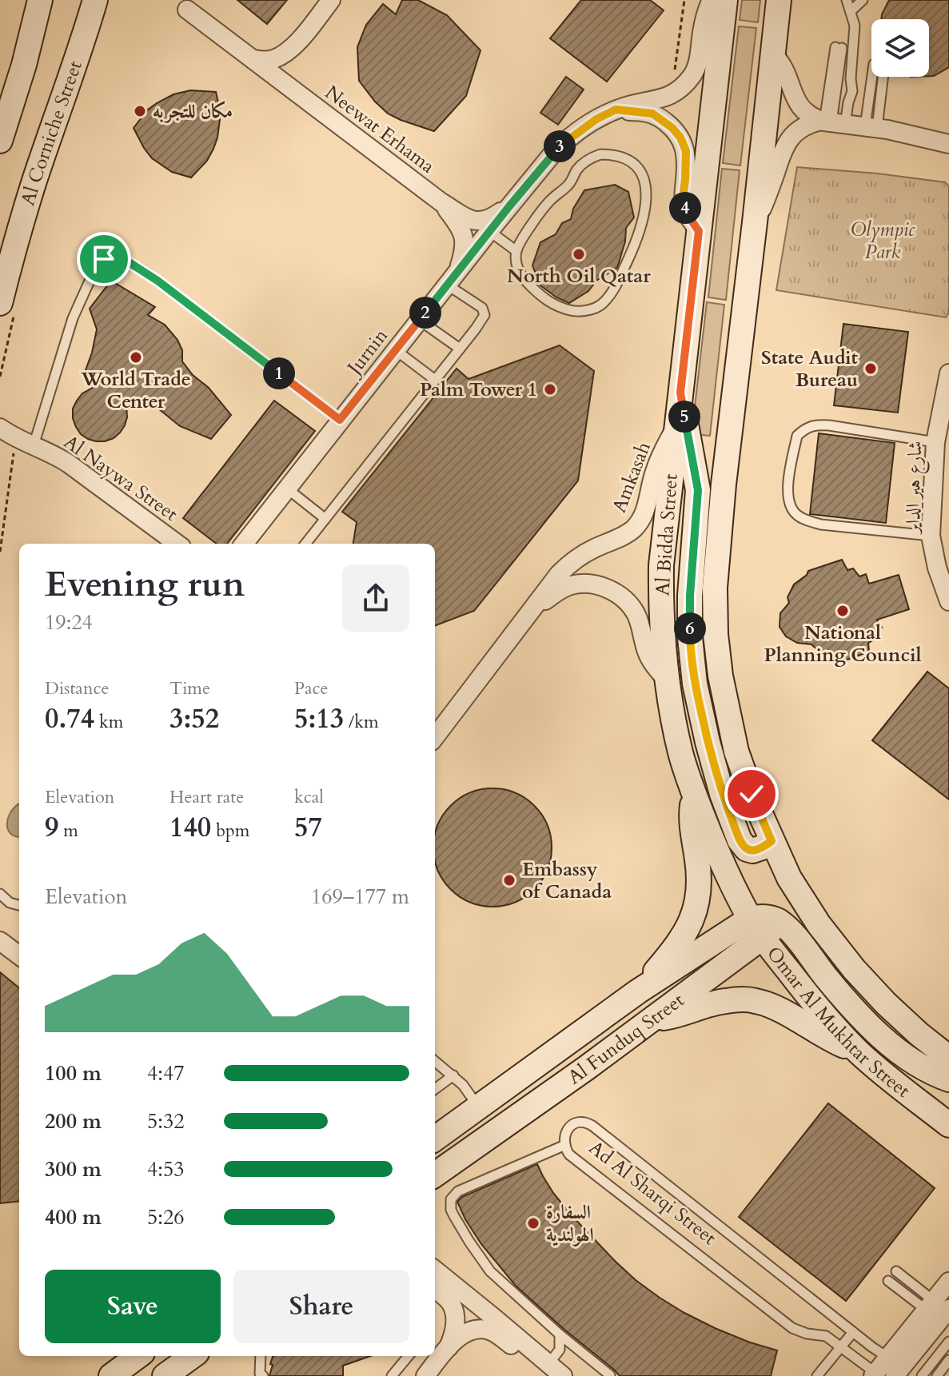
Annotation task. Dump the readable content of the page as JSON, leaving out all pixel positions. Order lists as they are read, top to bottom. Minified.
{"streets":{"main road":["Al Corniche Street","Al Bidda Street","Omar Al Mukhtar Street","Al Funduq Street"],"street":["Neewat Erhama","Jurnin","Amkasah","Al Naywa Street","شارع هير الداير","Ad Al Sharqi Street"]},"crossings":[["Neewat Erhama","Jurnin"],["Amkasah","Al Bidda Street"],["Al Bidda Street","Omar Al Mukhtar Street"],["Al Bidda Street","Al Funduq Street"],["Omar Al Mukhtar Street","Al Funduq Street"]],"parks":["Olympic Park"],"places":["مكان للتجربه","North Oil Qatar","World Trade Center","State Audit Bureau","Palm Tower 1","National Planning Council","Embassy of Canada","السفارة الهولندية"],"page":{"pins":["3","4","2","1","5","6"],"heading":["Evening run","19:24"],"stats":[["Distance","0.74 km"],["Time","3:52"],["Pace","5:13 /km"],["Elevation","9 m"],["Heart rate","140 bpm"],["kcal","57"]],"chart":["Elevation","169–177 m"],"list":[{"name":"100 m","note":"4:47"},{"name":"200 m","note":"5:32"},{"name":"300 m","note":"4:53"},{"name":"400 m","note":"5:26"}],"buttons":["Save","Share"]}}
